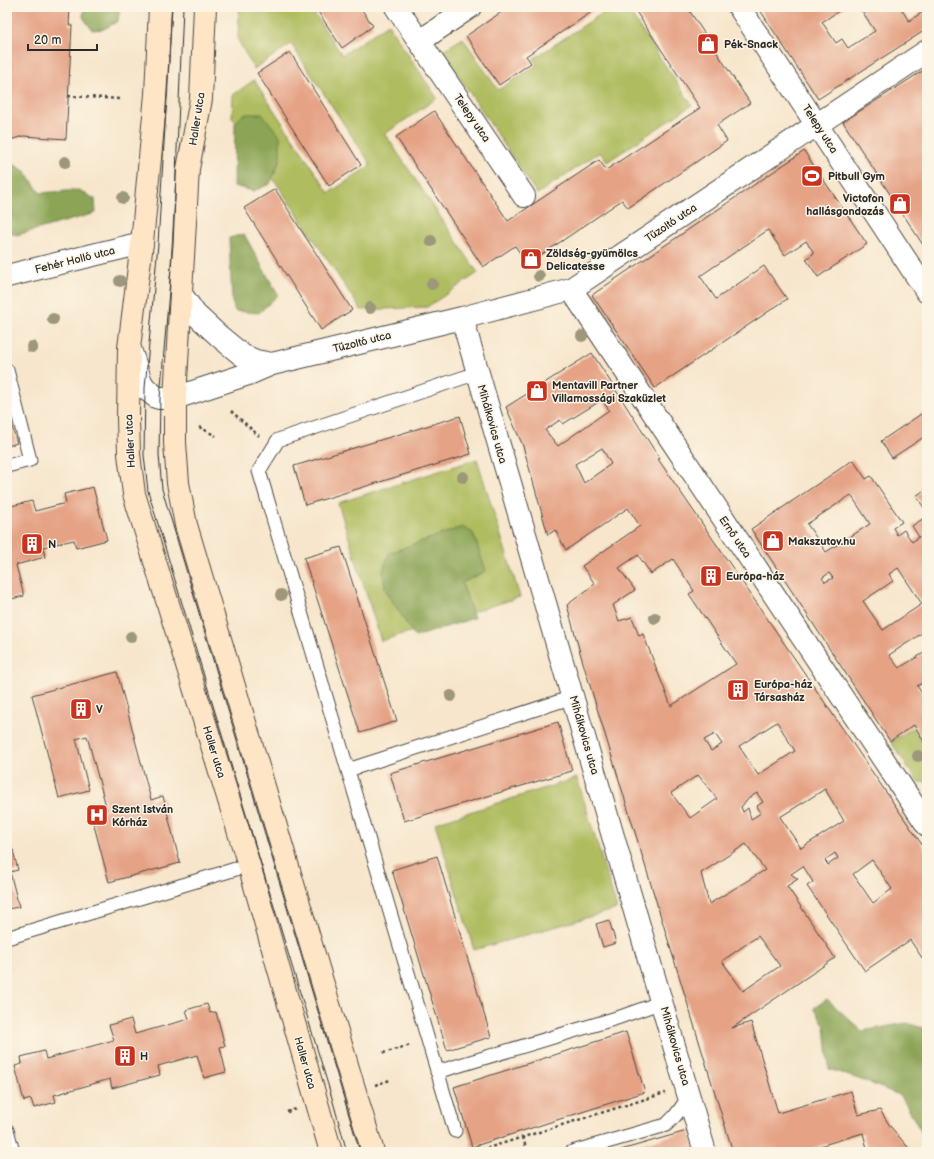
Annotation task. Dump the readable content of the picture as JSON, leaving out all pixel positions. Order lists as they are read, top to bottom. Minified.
{"streets":{"street":["Telepy utca","Haller utca","Tűzoltó utca","Fehér Holló utca","Mihálkovics utca","Ernő utca"]},"crossings":[["Telepy utca","Tűzoltó utca"],["Haller utca","Tűzoltó utca"],["Haller utca","Fehér Holló utca"],["Tűzoltó utca","Mihálkovics utca"],["Tűzoltó utca","Ernő utca"]],"places":{"shop":["Pék-Snack","Victofon hallásgondozás","Zöldség-gyümölcs Delicatesse","Mentavill Partner Villamossági Szaküzlet","Makszutov.hu"],"sports":["Pitbull Gym"],"building":["N","Európa-ház","Európa-ház Társasház","V","H"],"hospital":["Szent István Kórház"]},"scale_bar":"20 m"}
